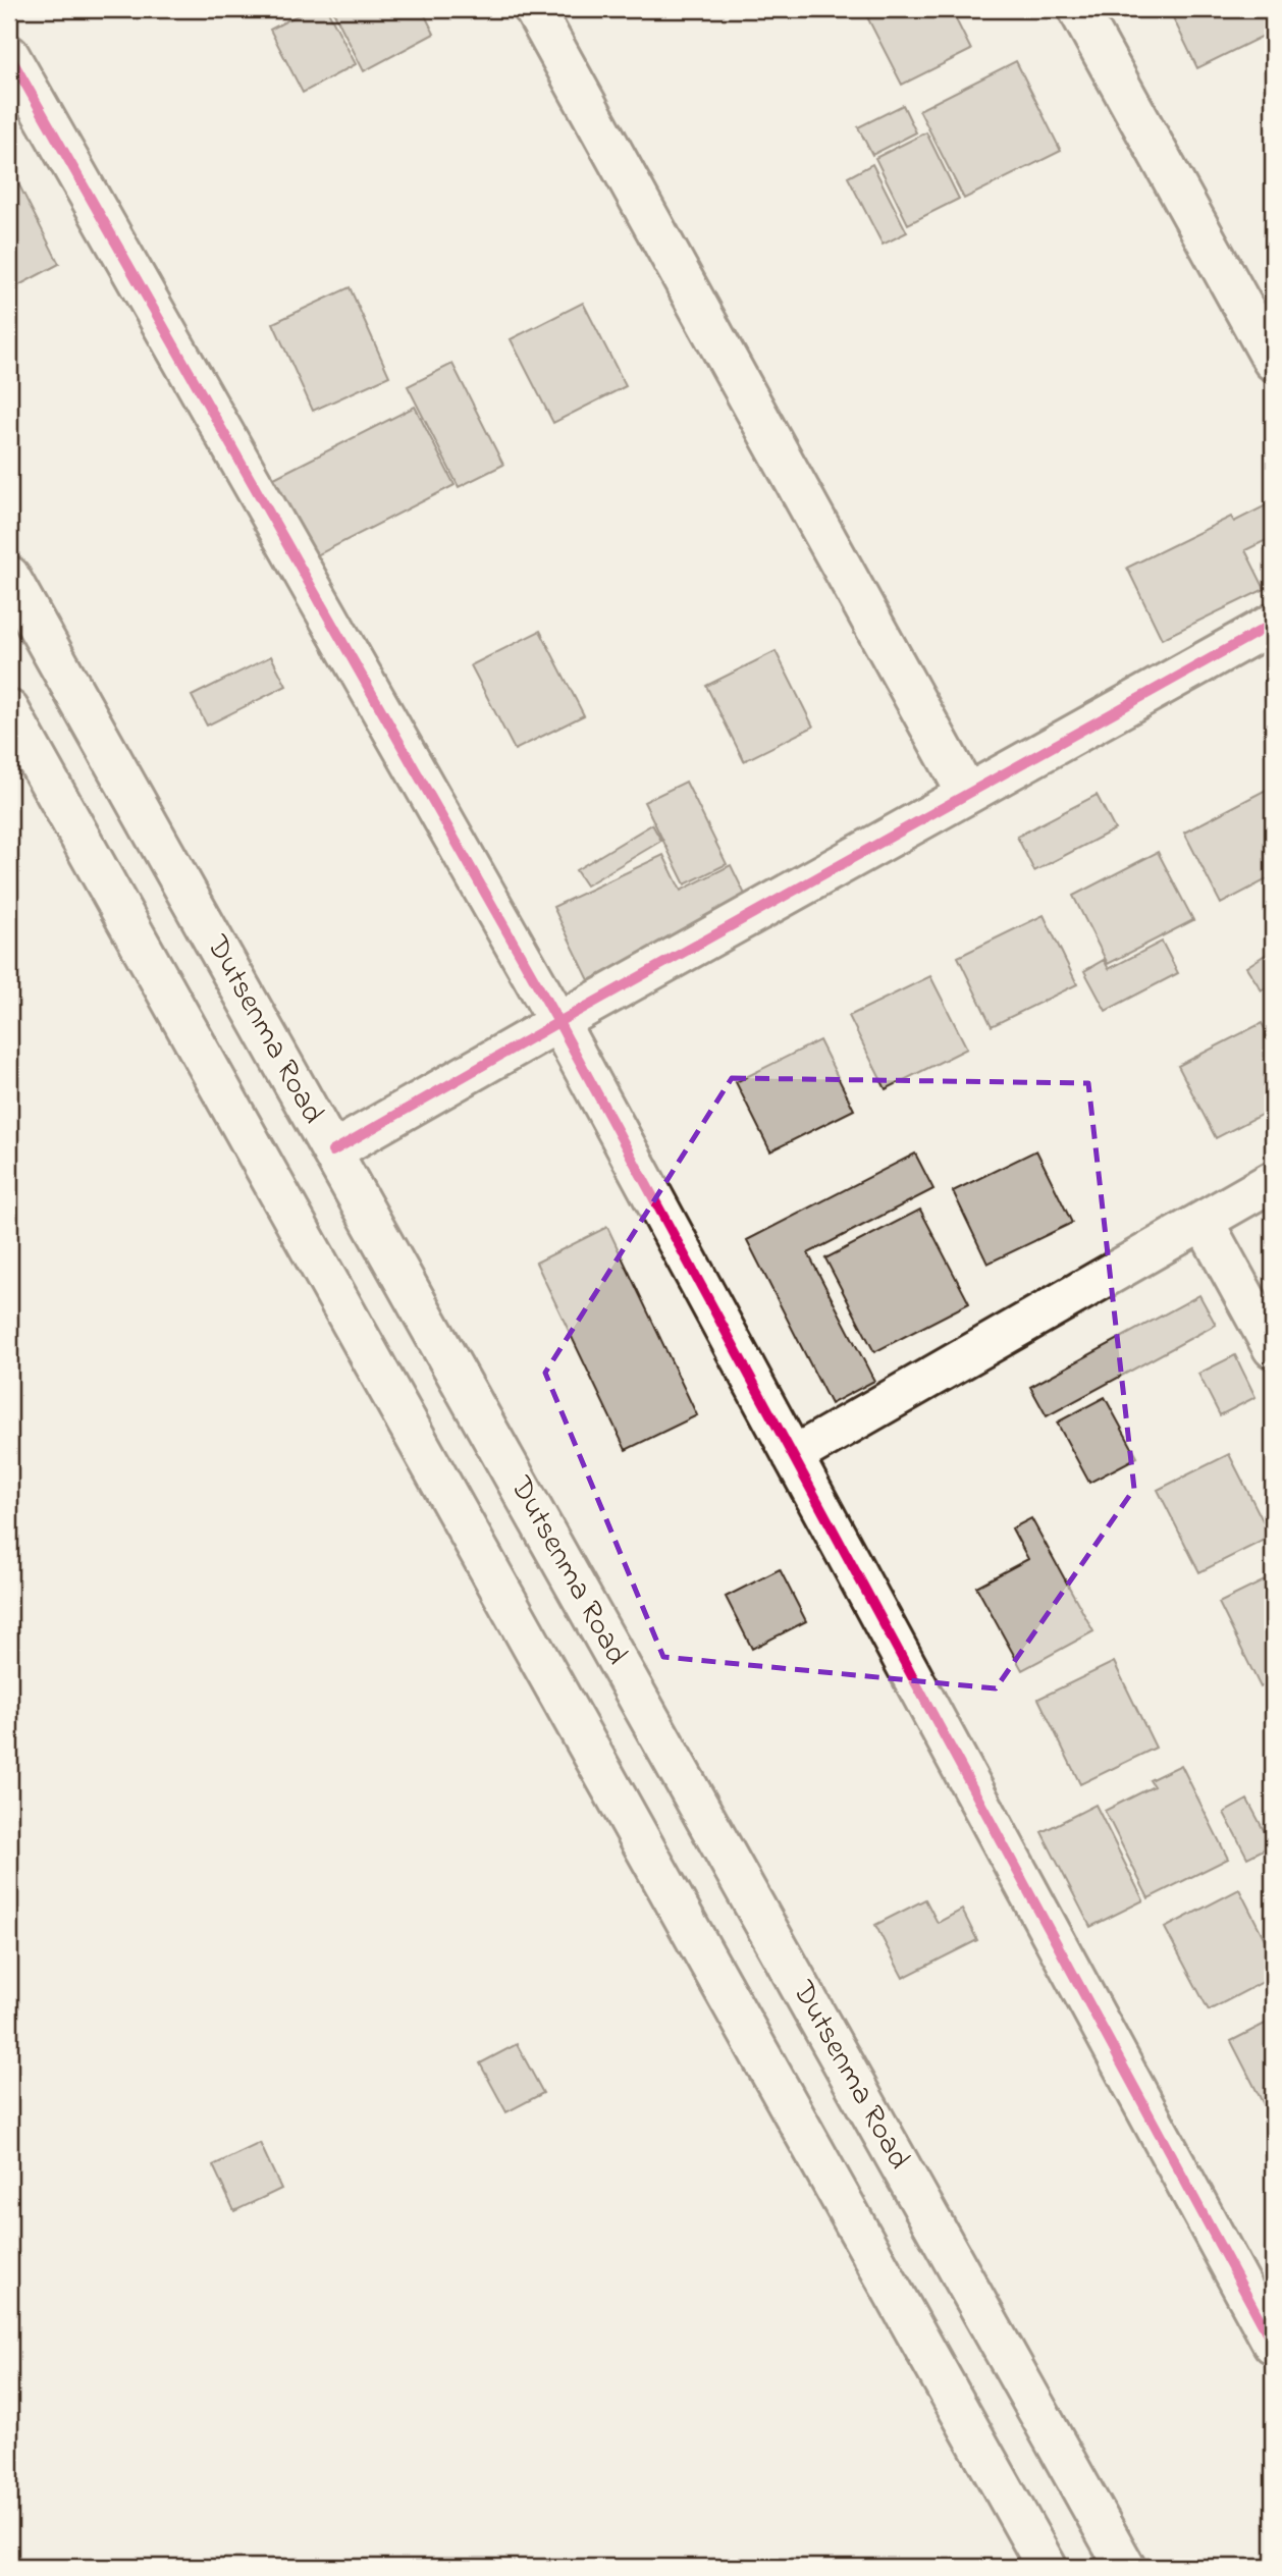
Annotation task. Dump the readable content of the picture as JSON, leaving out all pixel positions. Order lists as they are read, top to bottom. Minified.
{"streets":{"street":["Dutsenma Road"]}}
